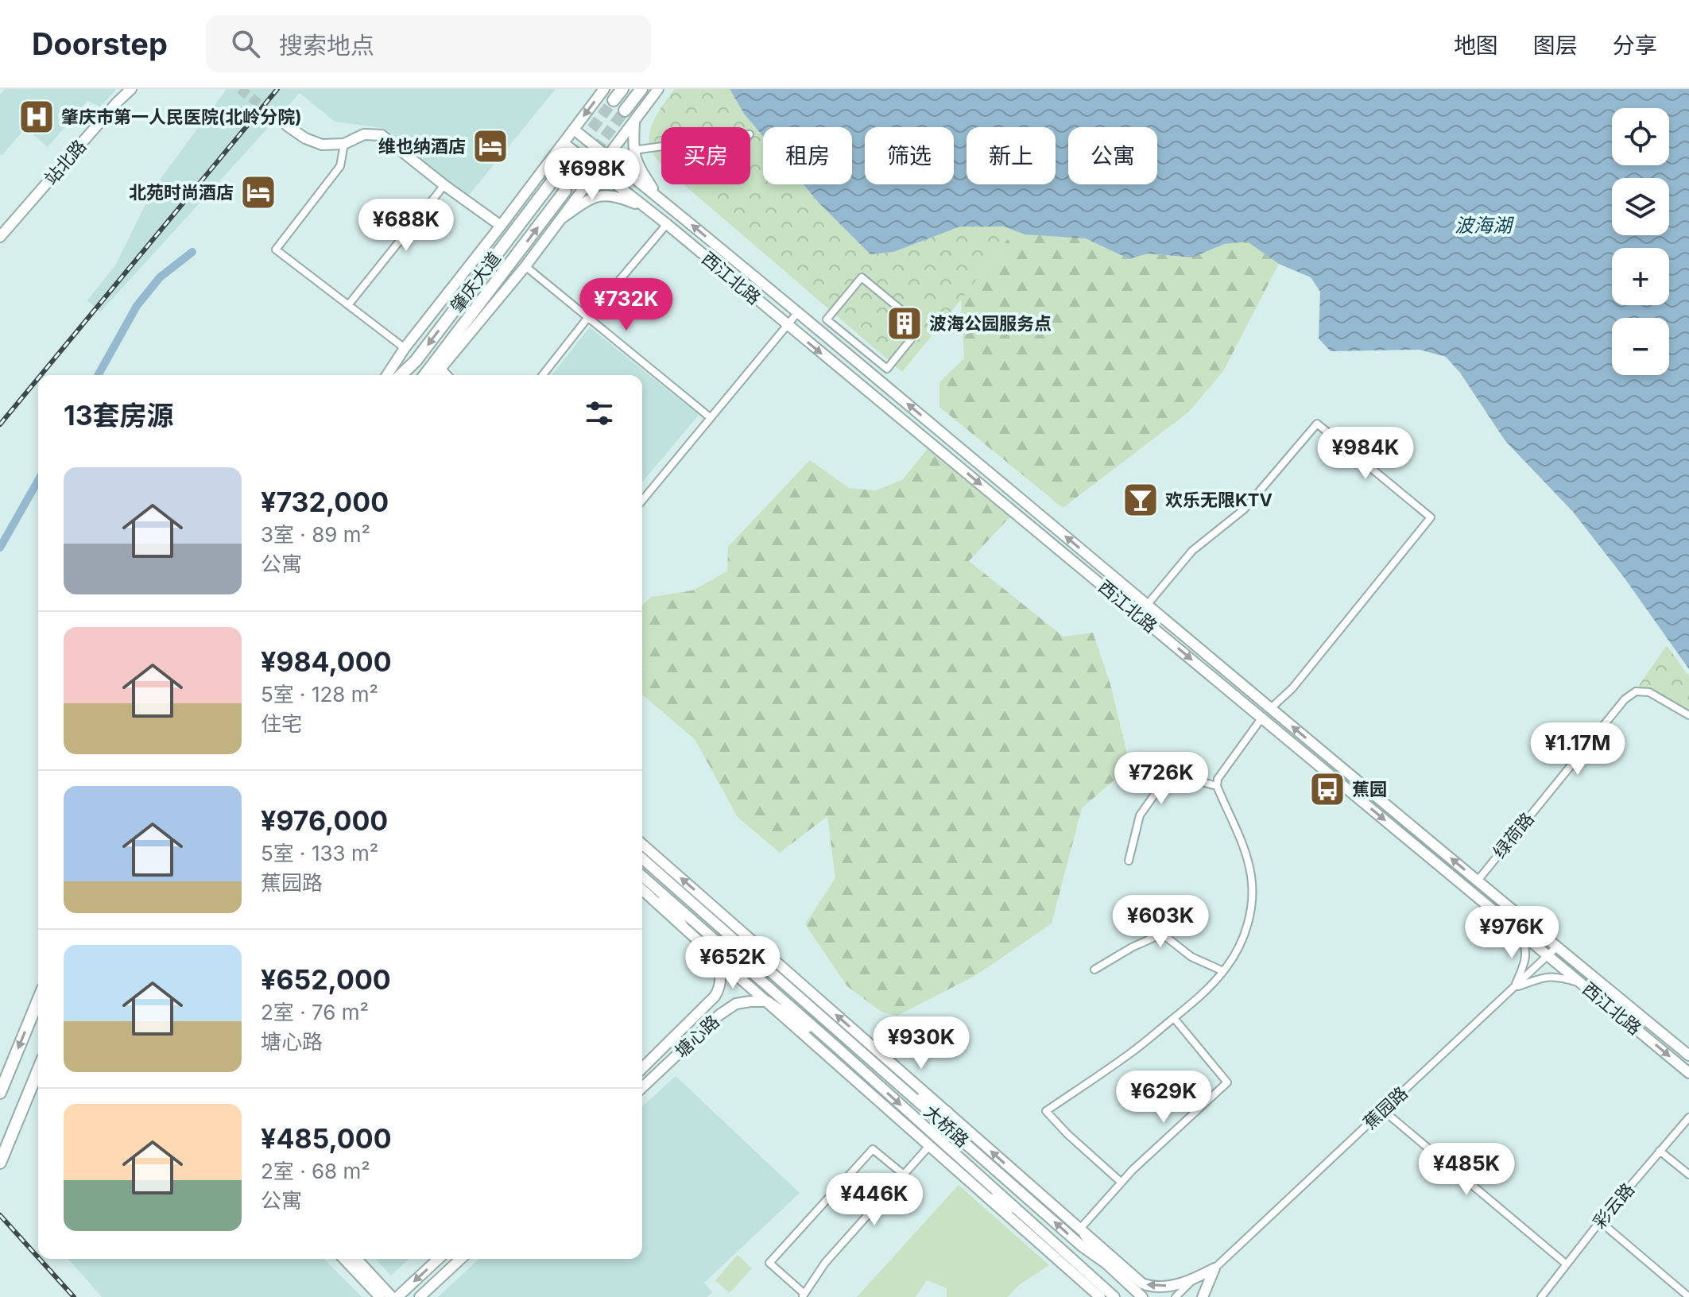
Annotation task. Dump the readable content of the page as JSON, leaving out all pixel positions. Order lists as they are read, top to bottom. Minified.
{"streets":{"highway":["肇庆大道"],"main road":["站北路","西江北路","塘心路","大桥路"],"street":["绿荷路","蕉园路","彩云路"]},"crossings":[["西江北路","绿荷路"],["西江北路","蕉园路"]],"water":["波海湖"],"places":{"hospital":["肇庆市第一人民医院(北岭分院)"],"hotel":["维也纳酒店","北苑时尚酒店"],"building":["波海公园服务点"],"bar":["欢乐无限KTV"],"bus stop":["蕉园"]},"page":{"header":"Doorstep","search":"搜索地点","nav":["地图","图层","分享"],"map_buttons":["+","−"],"chip":["买房","租房","筛选","新上","公寓"],"price":["¥698K","¥688K","¥732K","¥984K","¥1.17M","¥726K","¥603K","¥976K","¥652K","¥930K","¥629K","¥485K","¥446K"],"heading":"13套房源","list":[{"name":"¥732,000","note":"3室 · 89 m² · 公寓"},{"name":"¥984,000","note":"5室 · 128 m² · 住宅"},{"name":"¥976,000","note":"5室 · 133 m² · 蕉园路"},{"name":"¥652,000","note":"2室 · 76 m² · 塘心路"},{"name":"¥485,000","note":"2室 · 68 m² · 公寓"}]}}
